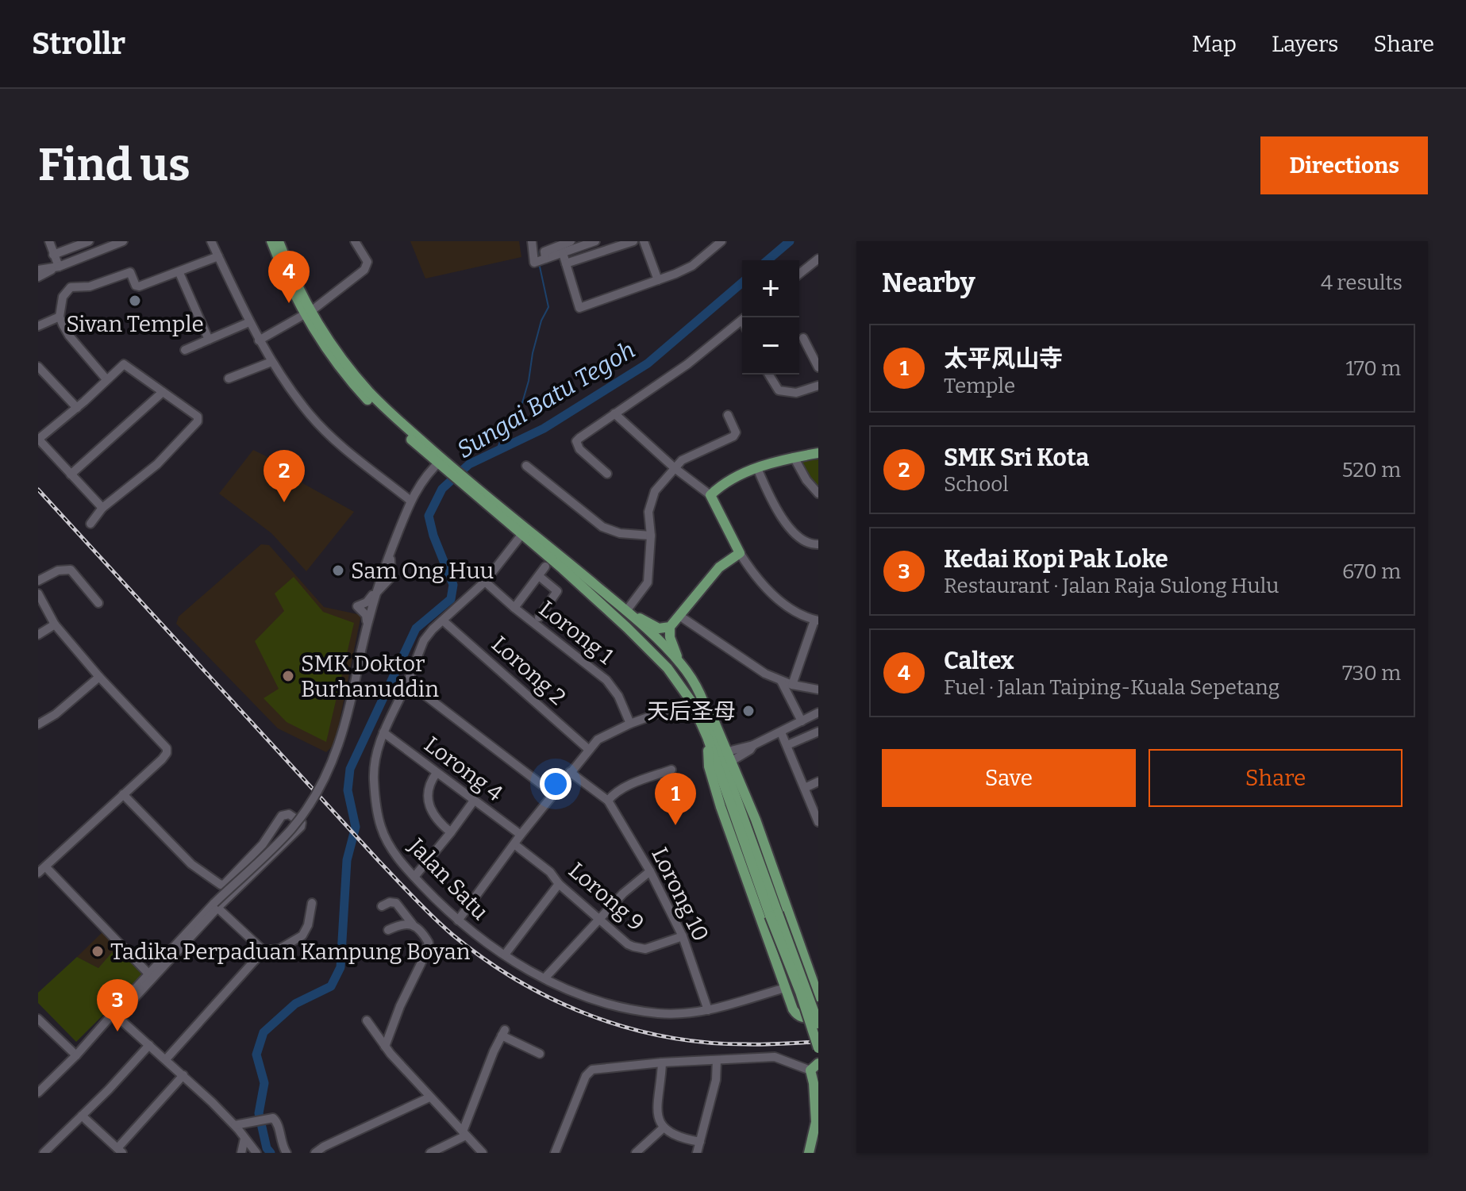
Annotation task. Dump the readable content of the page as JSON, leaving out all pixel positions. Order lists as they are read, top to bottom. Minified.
{"streets":{"street":["Lorong 1","Lorong 2","Lorong 4","Jalan Satu","Lorong 10","Lorong 9"]},"crossings":[["Lorong 1","Jalan Satu"],["Lorong 2","Jalan Satu"],["Lorong 4","Jalan Satu"],["Jalan Satu","Lorong 10"],["Lorong 10","Lorong 9"]],"water":["Sungai Batu Tegoh"],"places":["Sivan Temple","Sam Ong Huu","SMK Doktor Burhanuddin","天后圣母","Tadika Perpaduan Kampung Boyan"],"page":{"header":"Strollr","nav":["Map","Layers","Share"],"buttons":["Directions",["Save","Share"]],"title":"Find us","heading":["Nearby","4 results"],"pins":["4","2","1","3"],"map_buttons":["+","−"],"list":[{"mark":"1","name":"太平风山寺","note":"Temple","value":"170 m"},{"mark":"2","name":"SMK Sri Kota","note":"School","value":"520 m"},{"mark":"3","name":"Kedai Kopi Pak Loke","note":"Restaurant · Jalan Raja Sulong Hulu","value":"670 m"},{"mark":"4","name":"Caltex","note":"Fuel · Jalan Taiping-Kuala Sepetang","value":"730 m"}]}}
